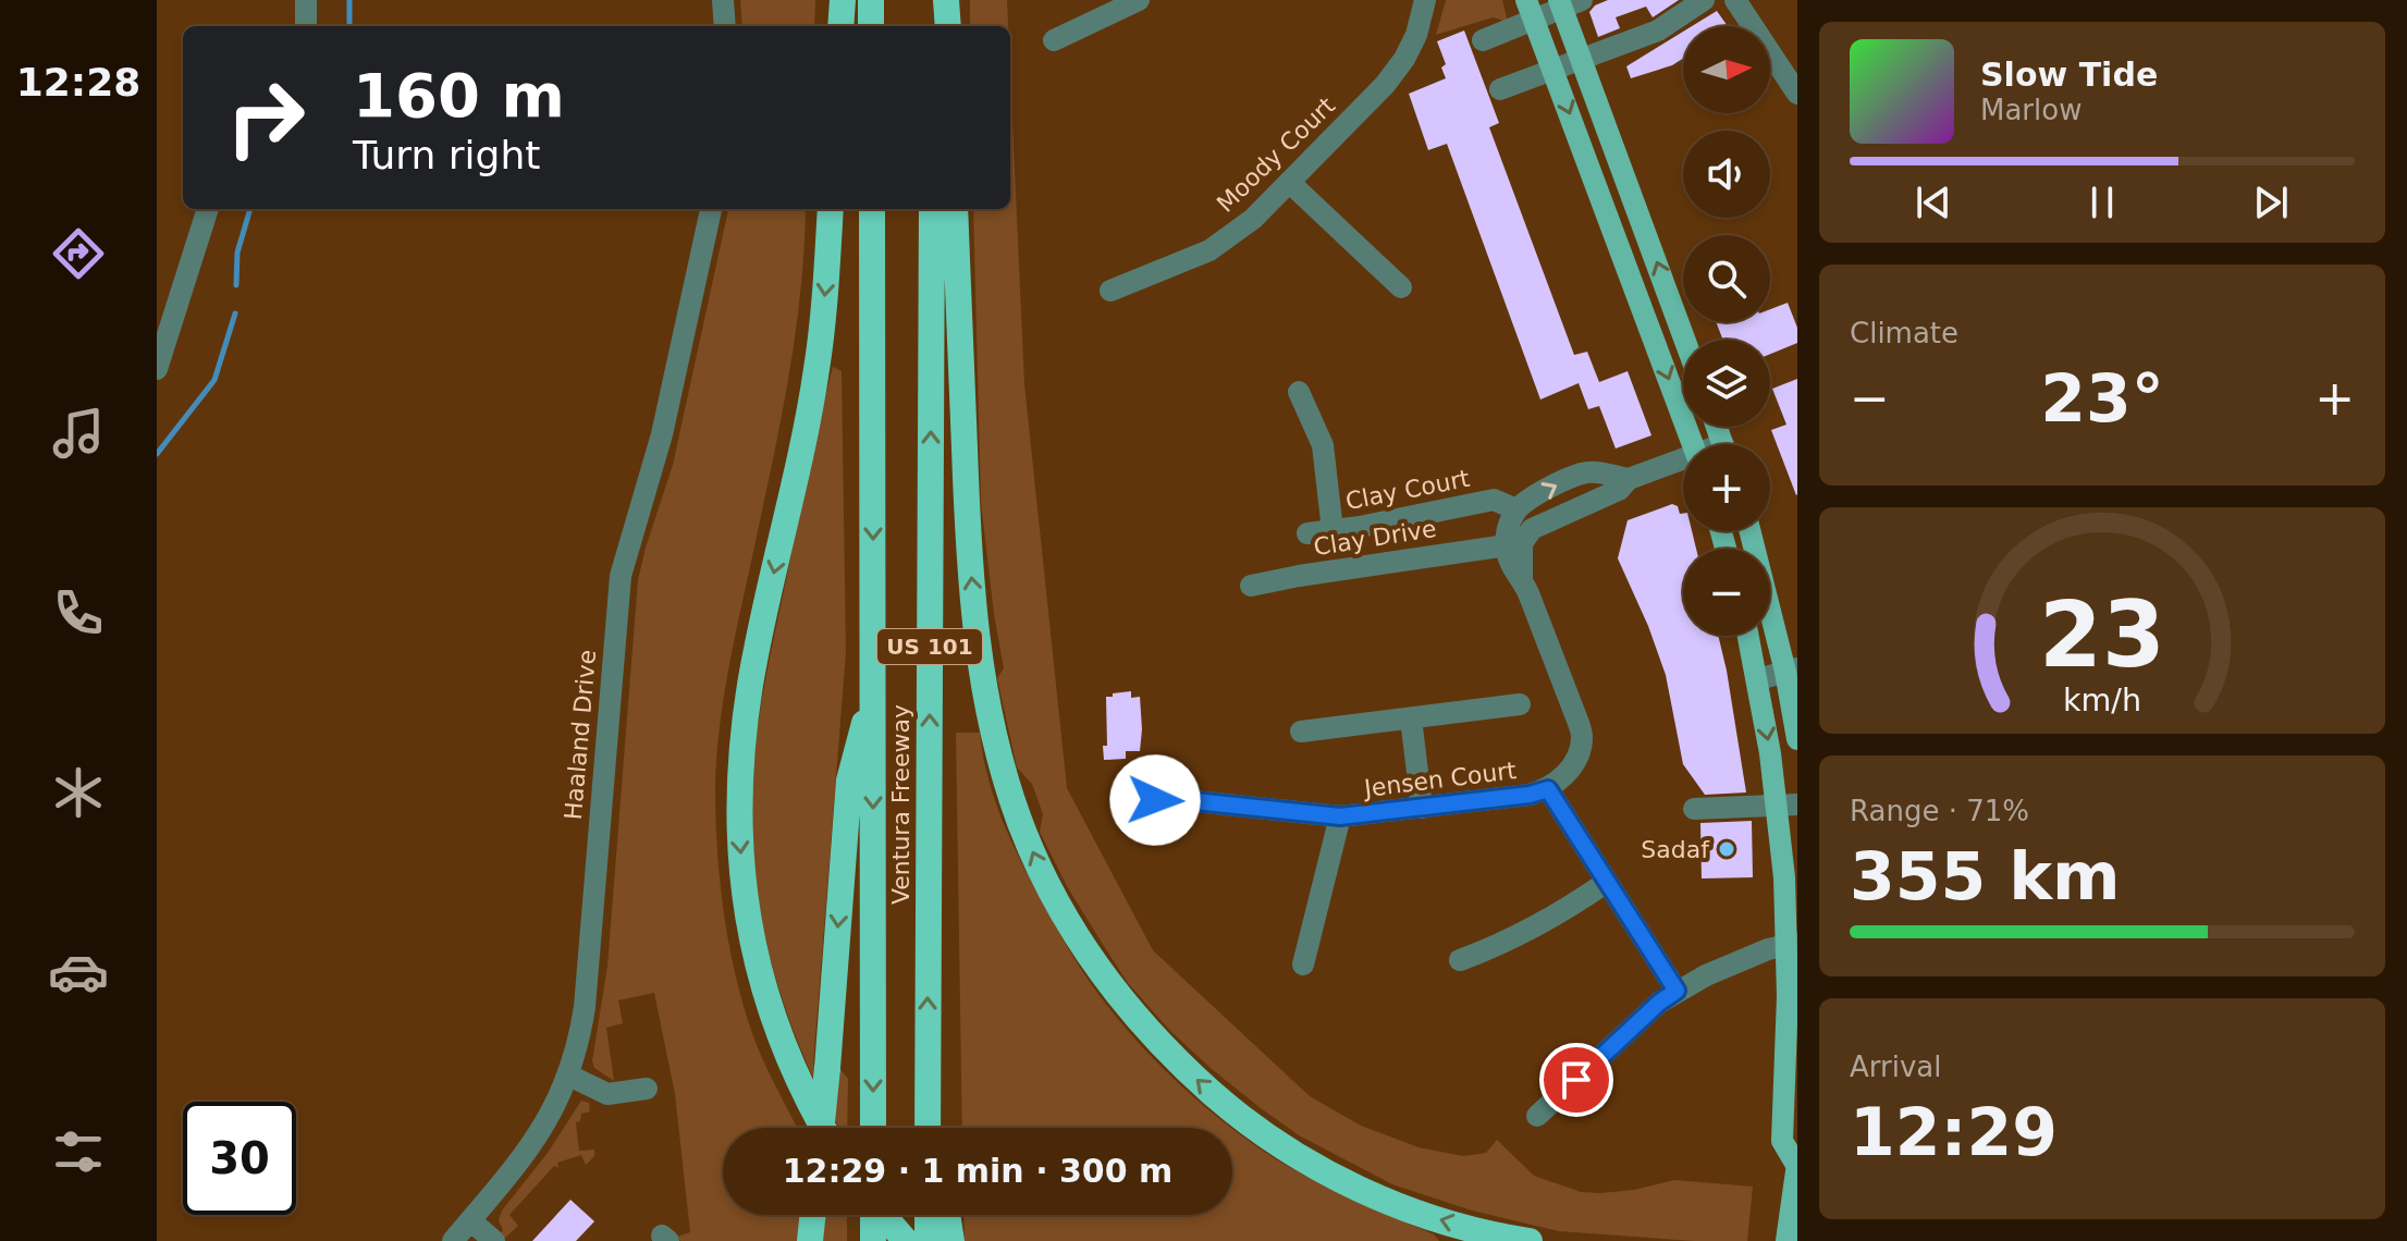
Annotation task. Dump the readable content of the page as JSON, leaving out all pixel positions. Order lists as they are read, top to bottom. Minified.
{"streets":{"highway":["US 101","Ventura Freeway"],"street":["Moody Court","Clay Court","Clay Drive","Haaland Drive","Jensen Court"]},"places":["Sadaf"],"north":"right","page":{"tabs":"12:28","map_buttons":["+","−"],"turn":["160 m","Turn right"],"song":["Slow Tide","Marlow"],"tile":["Climate",["Range · 71%","355 km"],["Arrival","12:29"]],"heat":["−","23°","+"],"limit":"30","trip":"12:29 · 1 min · 300 m","gauge":["23","km/h"]}}
